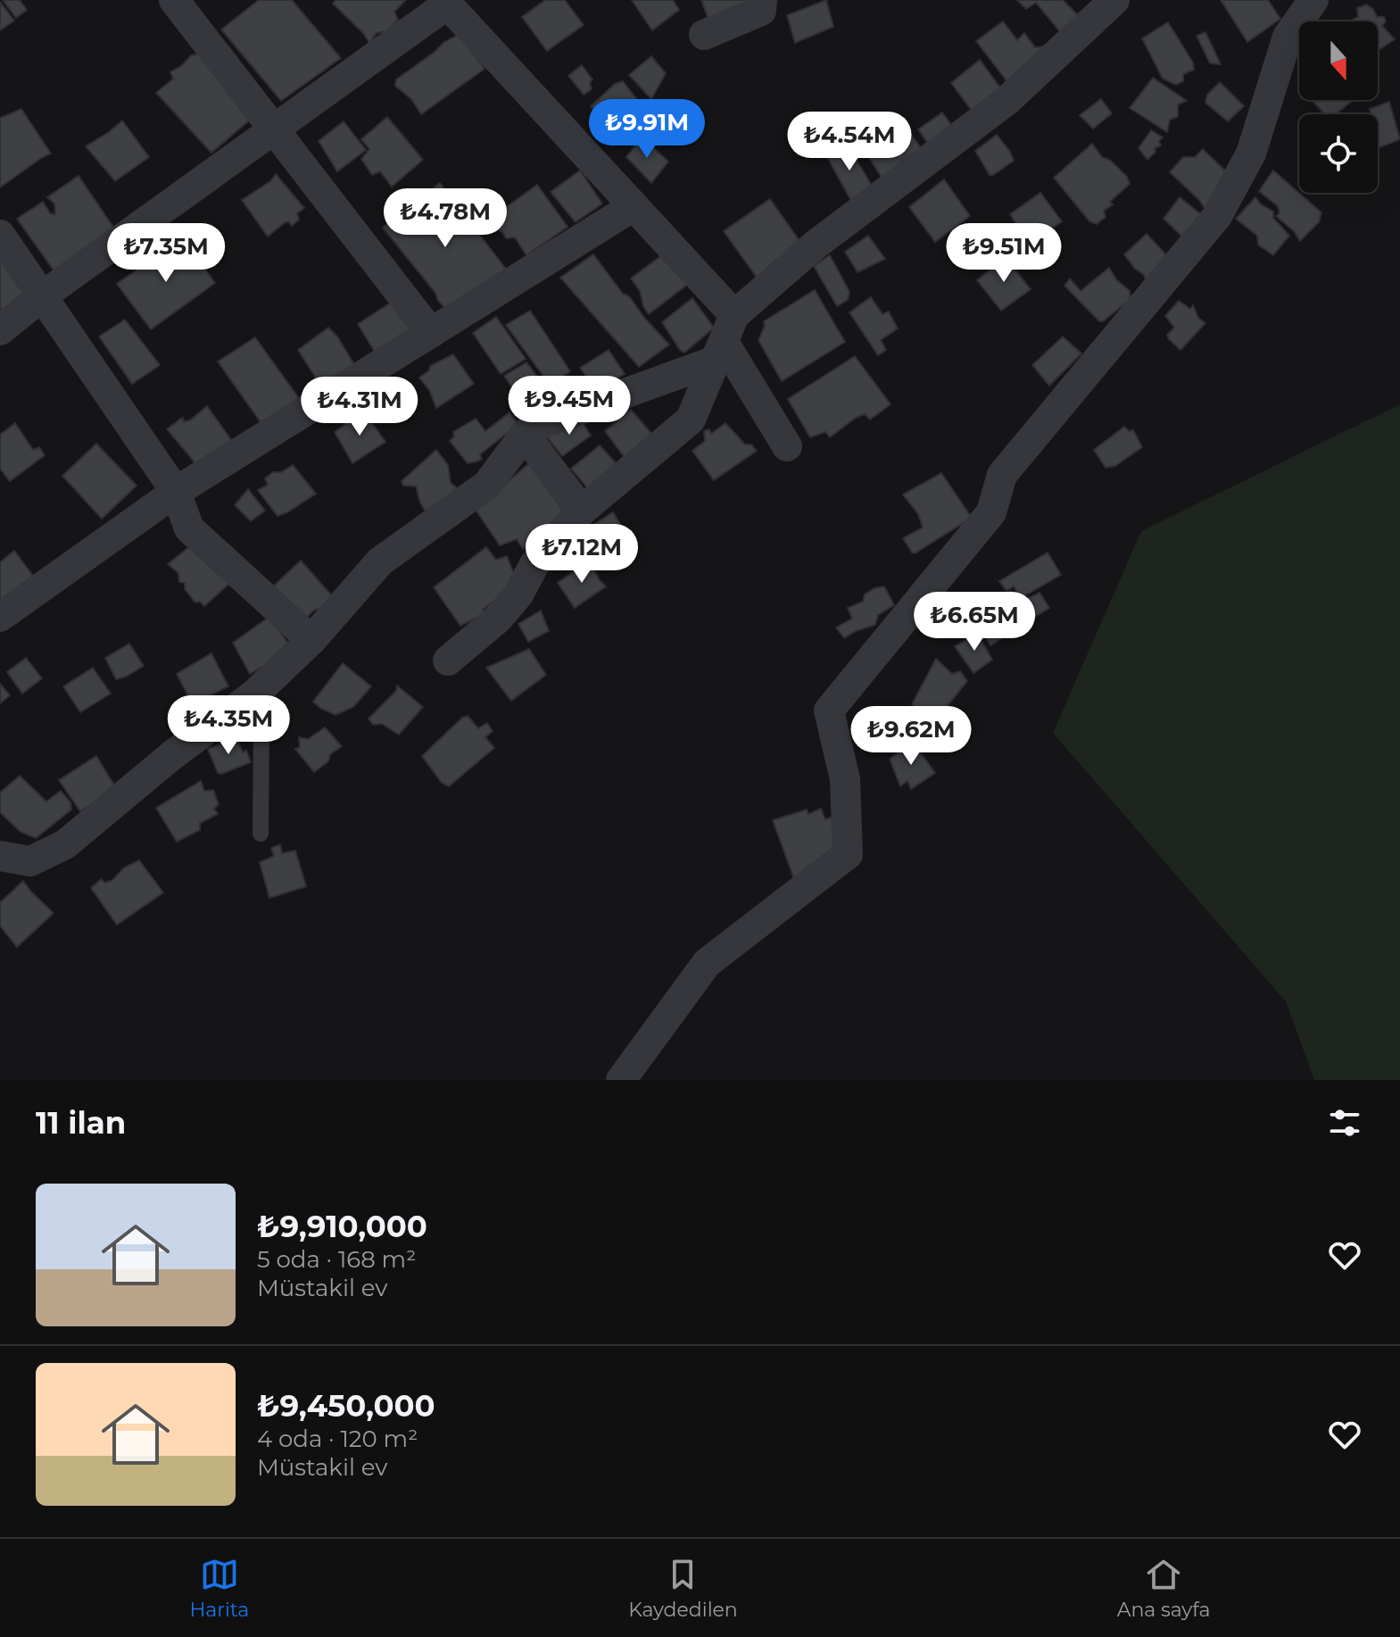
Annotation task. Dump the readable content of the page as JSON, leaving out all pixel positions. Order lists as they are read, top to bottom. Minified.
{"north":"bottom","page":{"price":["₺9.91M","₺4.54M","₺4.78M","₺7.35M","₺9.51M","₺9.45M","₺4.31M","₺7.12M","₺6.65M","₺4.35M","₺9.62M"],"heading":"11 ilan","list":[{"name":"₺9,910,000","note":"5 oda · 168 m² · Müstakil ev"},{"name":"₺9,450,000","note":"4 oda · 120 m² · Müstakil ev"}],"tabs":["Harita","Kaydedilen","Ana sayfa"]}}
